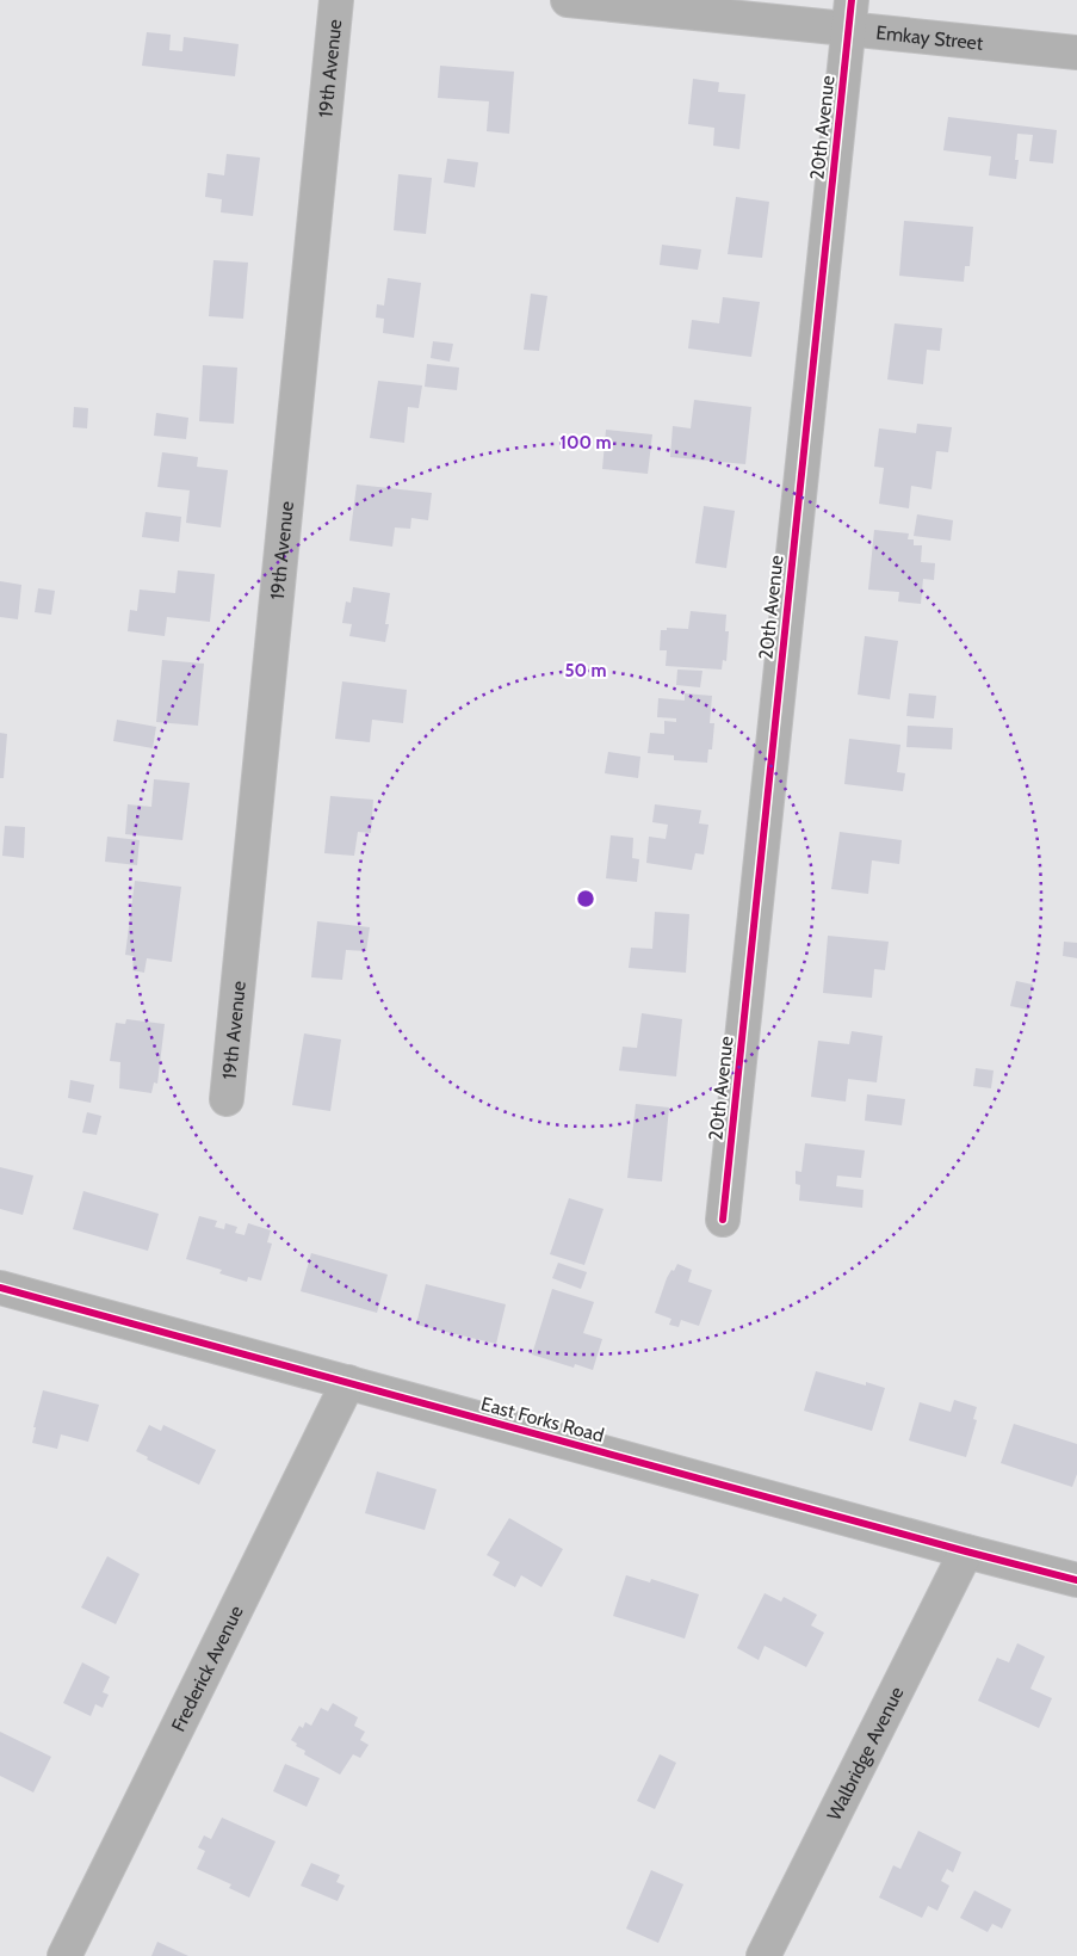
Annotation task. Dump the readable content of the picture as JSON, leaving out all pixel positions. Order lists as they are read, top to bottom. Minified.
{"streets":{"street":["Emkay Street","19th Avenue","20th Avenue","East Forks Road","Frederick Avenue","Walbridge Avenue"]},"crossings":[["Emkay Street","20th Avenue"],["East Forks Road","Frederick Avenue"],["East Forks Road","Walbridge Avenue"]],"rings":["100 m","50 m"]}
